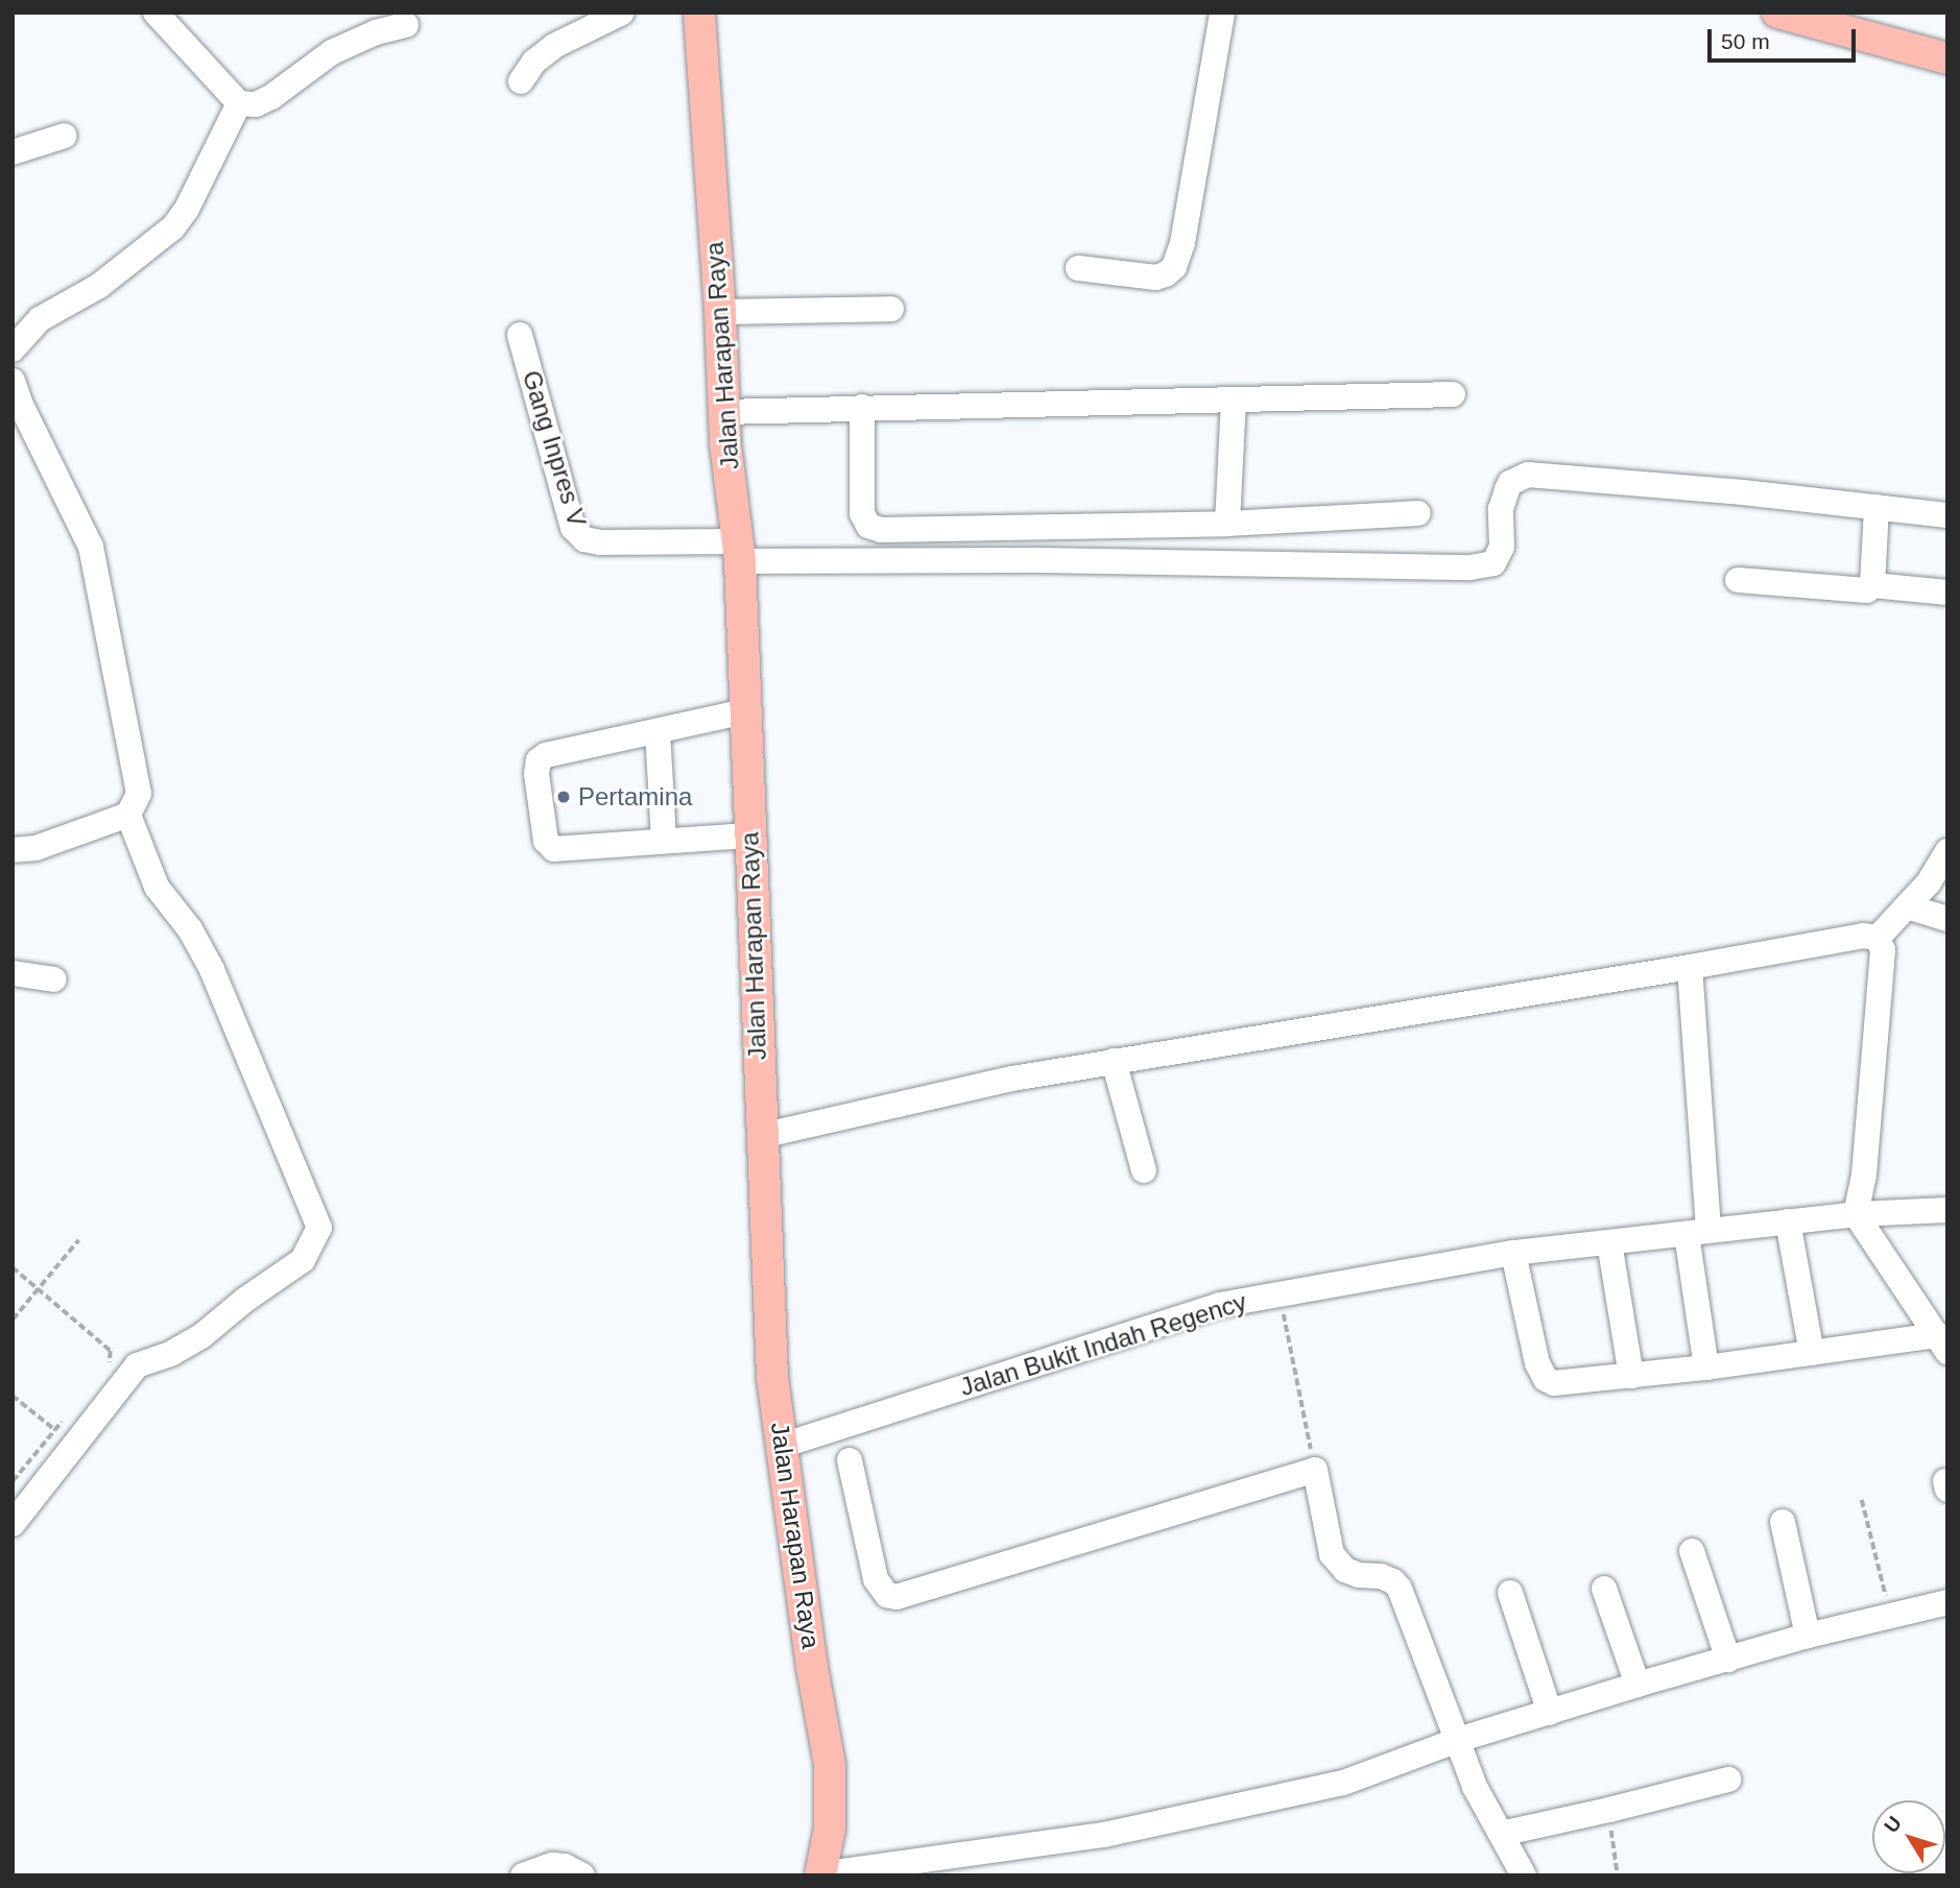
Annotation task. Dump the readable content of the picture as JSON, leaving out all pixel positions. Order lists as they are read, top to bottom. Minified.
{"streets":{"main road":["Jalan Harapan Raya"],"street":["Gang Inpres V","Jalan Bukit Indah Regency"]},"crossings":[["Jalan Harapan Raya","Gang Inpres V"],["Jalan Harapan Raya","Jalan Bukit Indah Regency"]],"places":["Pertamina"],"scale_bar":"50 m","north":"top left"}
